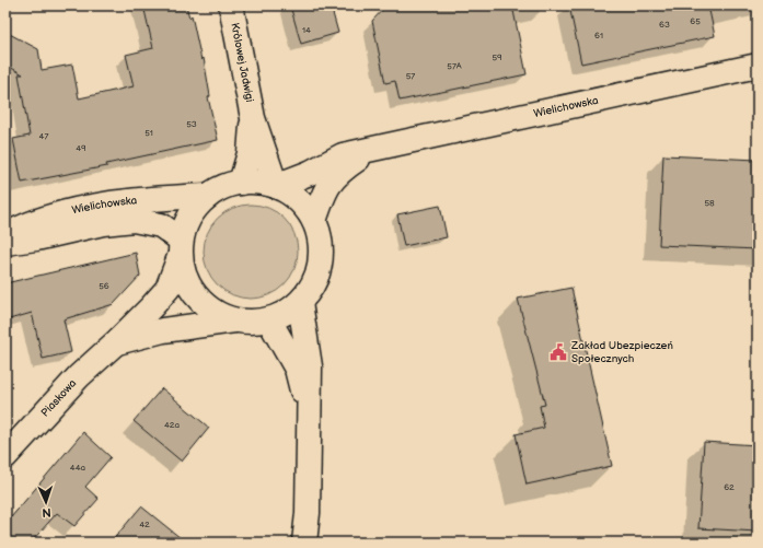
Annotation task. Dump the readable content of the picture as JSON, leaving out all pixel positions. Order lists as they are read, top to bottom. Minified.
{"streets":{"street":["Królowej Jadwigi","Wielichowska","Piaskowa"]},"crossings":[["Królowej Jadwigi","Wielichowska"],["Królowej Jadwigi","Piaskowa"],["Wielichowska","Piaskowa"]],"places":{"public building":["Zakład Ubezpieczeń Społecznych"]},"house_numbers":["65","63","14","61","59","57A","57","53","51","47","49","58","56","42a","44a","62","42"],"north":"bottom"}
